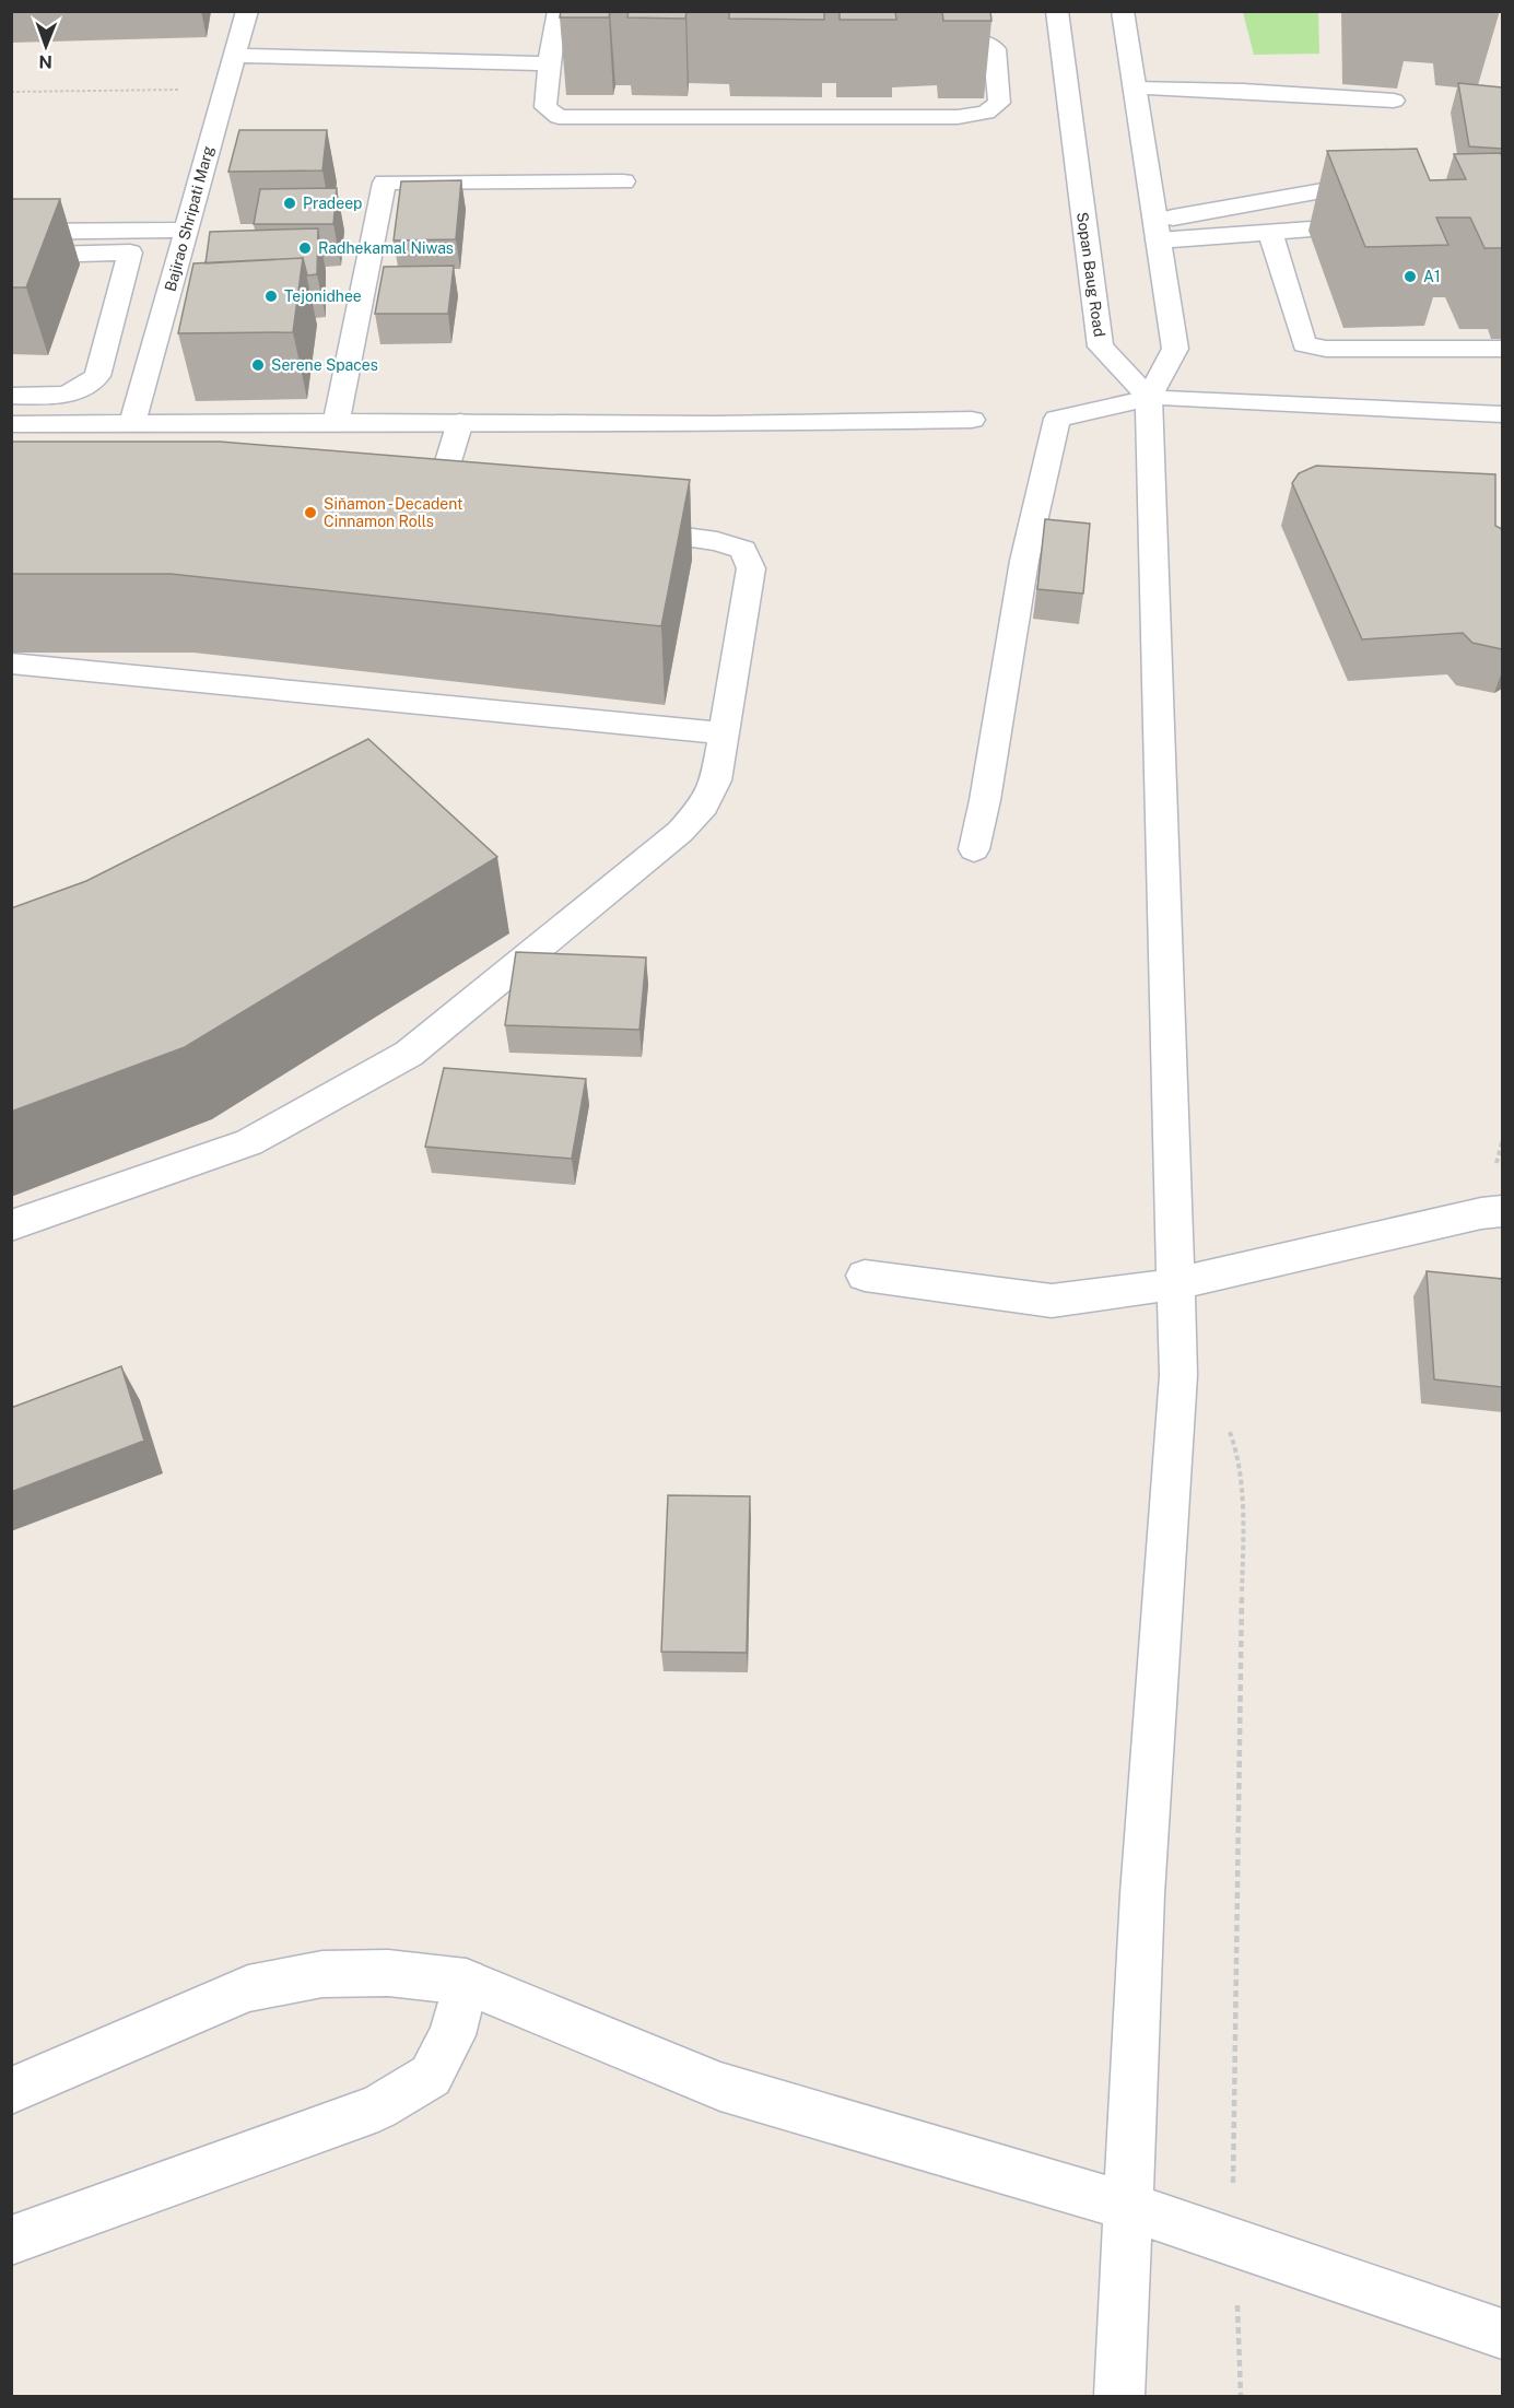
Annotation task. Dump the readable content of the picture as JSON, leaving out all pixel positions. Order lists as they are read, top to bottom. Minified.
{"streets":{"street":["Bajirao Shripati Marg","Sopan Baug Road"]},"places":["Pradeep","Radhekamal Niwas","A1","Tejonidhee","Serene Spaces","Siňamon - Decadent Cinnamon Rolls"],"north":"bottom"}
